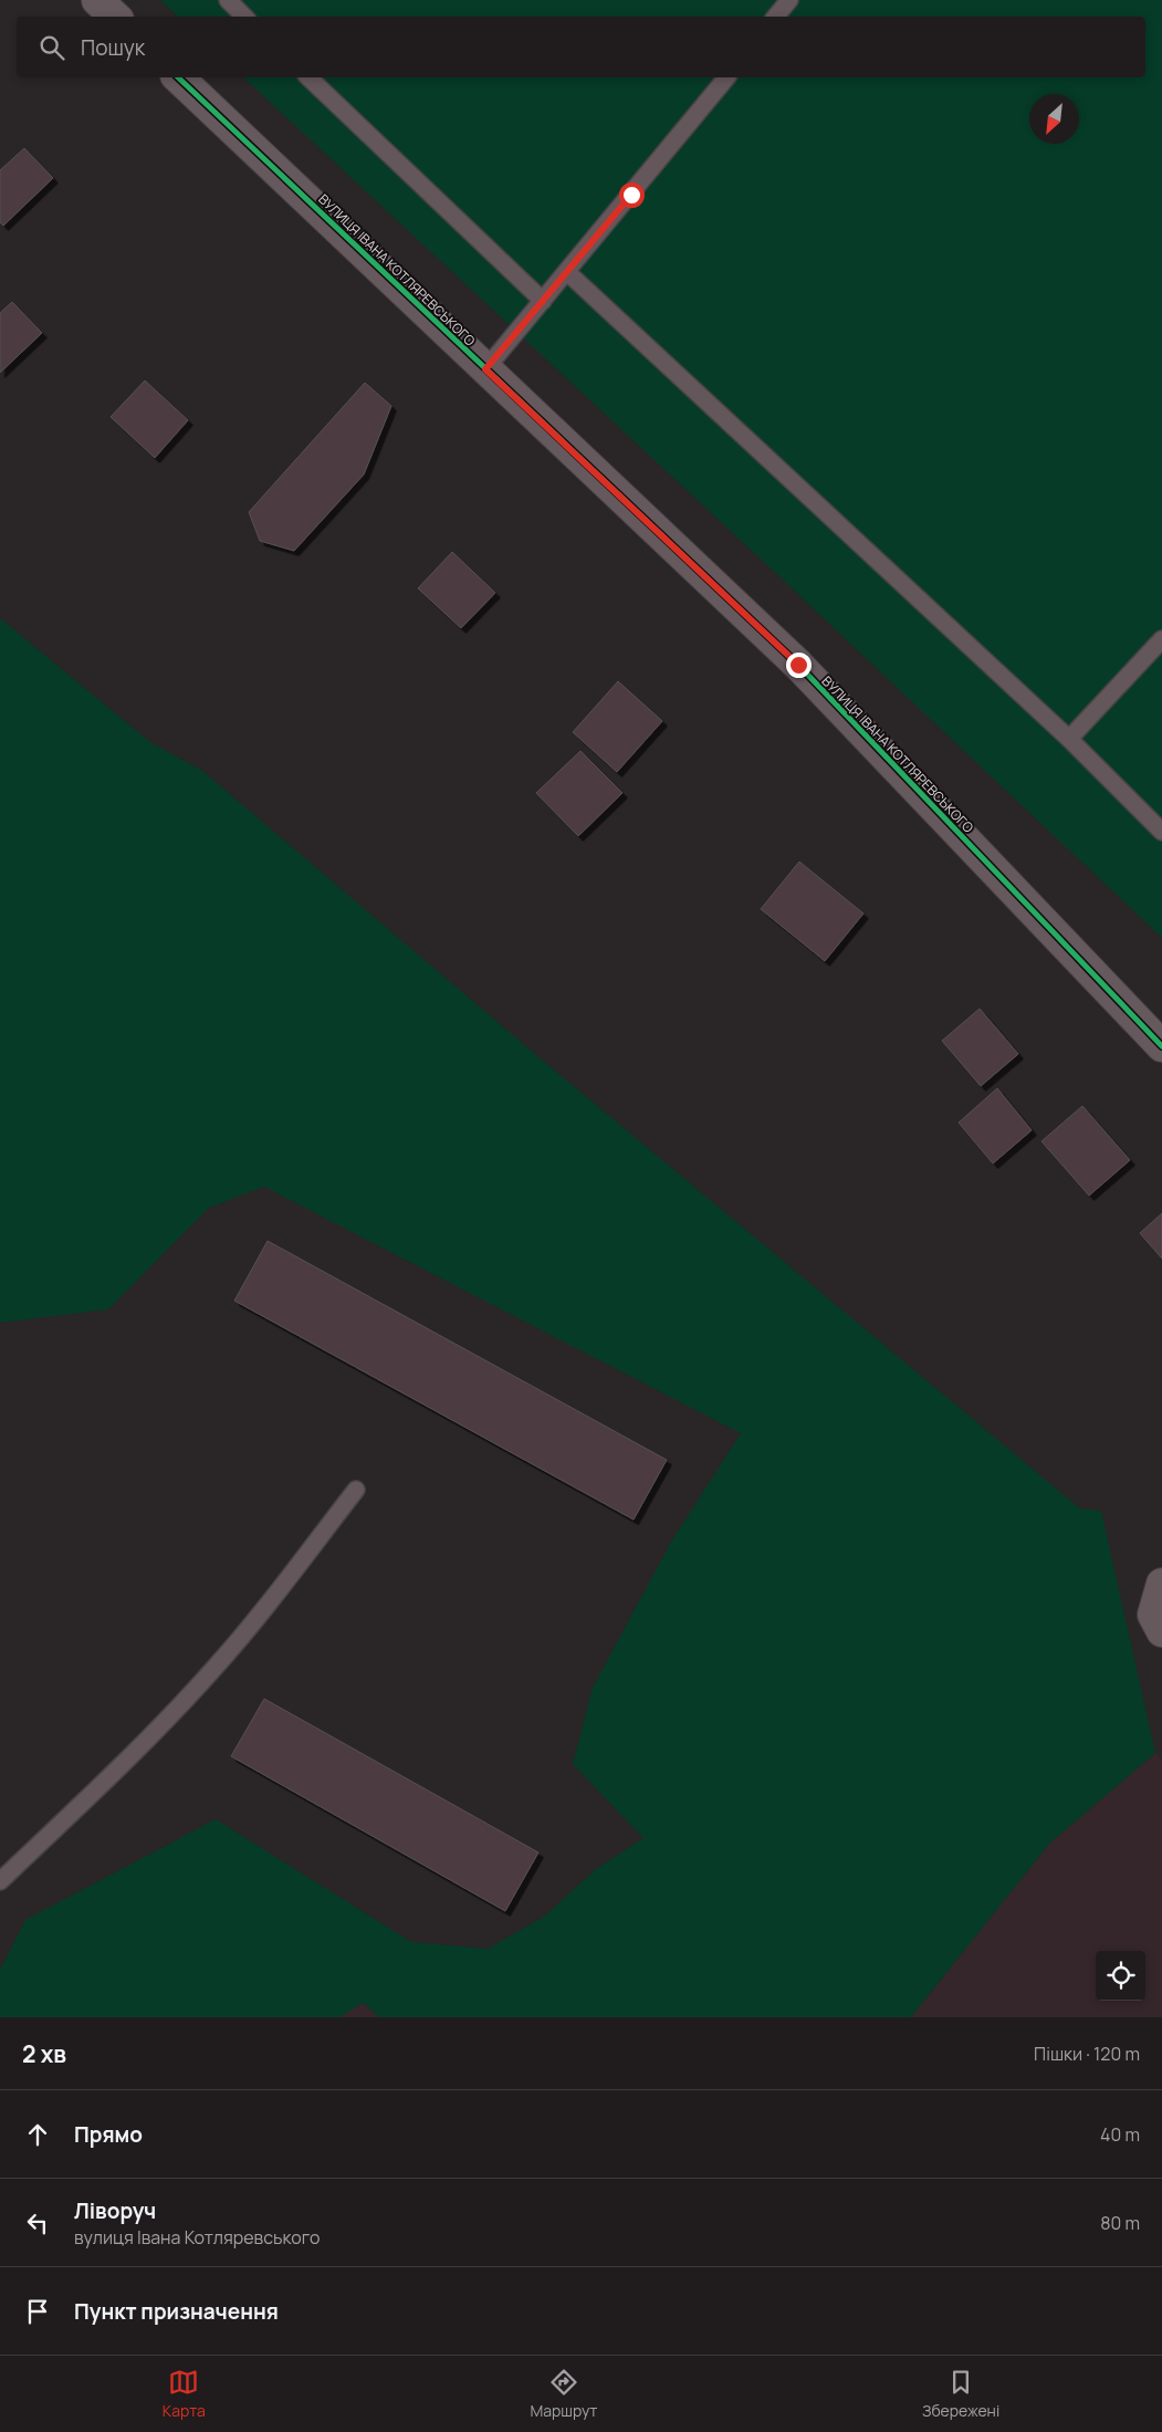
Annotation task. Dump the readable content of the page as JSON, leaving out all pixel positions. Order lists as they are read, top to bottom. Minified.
{"streets":{"street":["ВУЛИЦЯ ІВАНА КОТЛЯРЕВСЬКОГО"]},"north":"bottom left","page":{"search":"Пошук","heading":["2 хв","Пішки · 120 m"],"list":[["Прямо","40 m"],["Ліворуч","вулиця Івана Котляревського","80 m"],"Пункт призначення"],"nav":["Карта","Маршрут","Збережені"]}}
